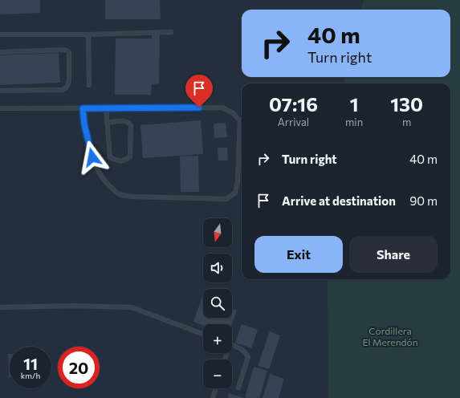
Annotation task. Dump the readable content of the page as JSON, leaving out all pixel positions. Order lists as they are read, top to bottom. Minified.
{"parks":["Cordillera El Merendón"],"north":"bottom","page":{"turn":["40 m","Turn right"],"eta":["07:16","Arrival","1","min","130","m"],"list":[{"name":"Turn right","value":"40 m"},{"name":"Arrive at destination","value":"90 m"}],"map_buttons":["+","−"],"buttons":["Exit","Share"],"speed":"11 km/h","limit":"20"}}
